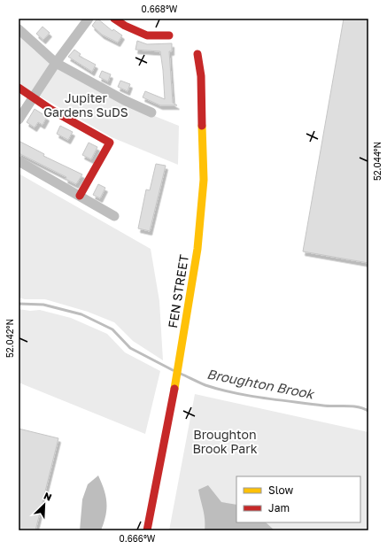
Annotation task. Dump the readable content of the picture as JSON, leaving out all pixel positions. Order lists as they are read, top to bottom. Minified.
{"streets":{"street":["FEN STREET"]},"water":["Broughton Brook"],"parks":["Jupiter Gardens SuDS","Broughton Brook Park"],"legend":["Slow","Jam"],"north":"top right","coordinates":["0.668°W","52.044°N","52.042°N","0.666°W"]}
